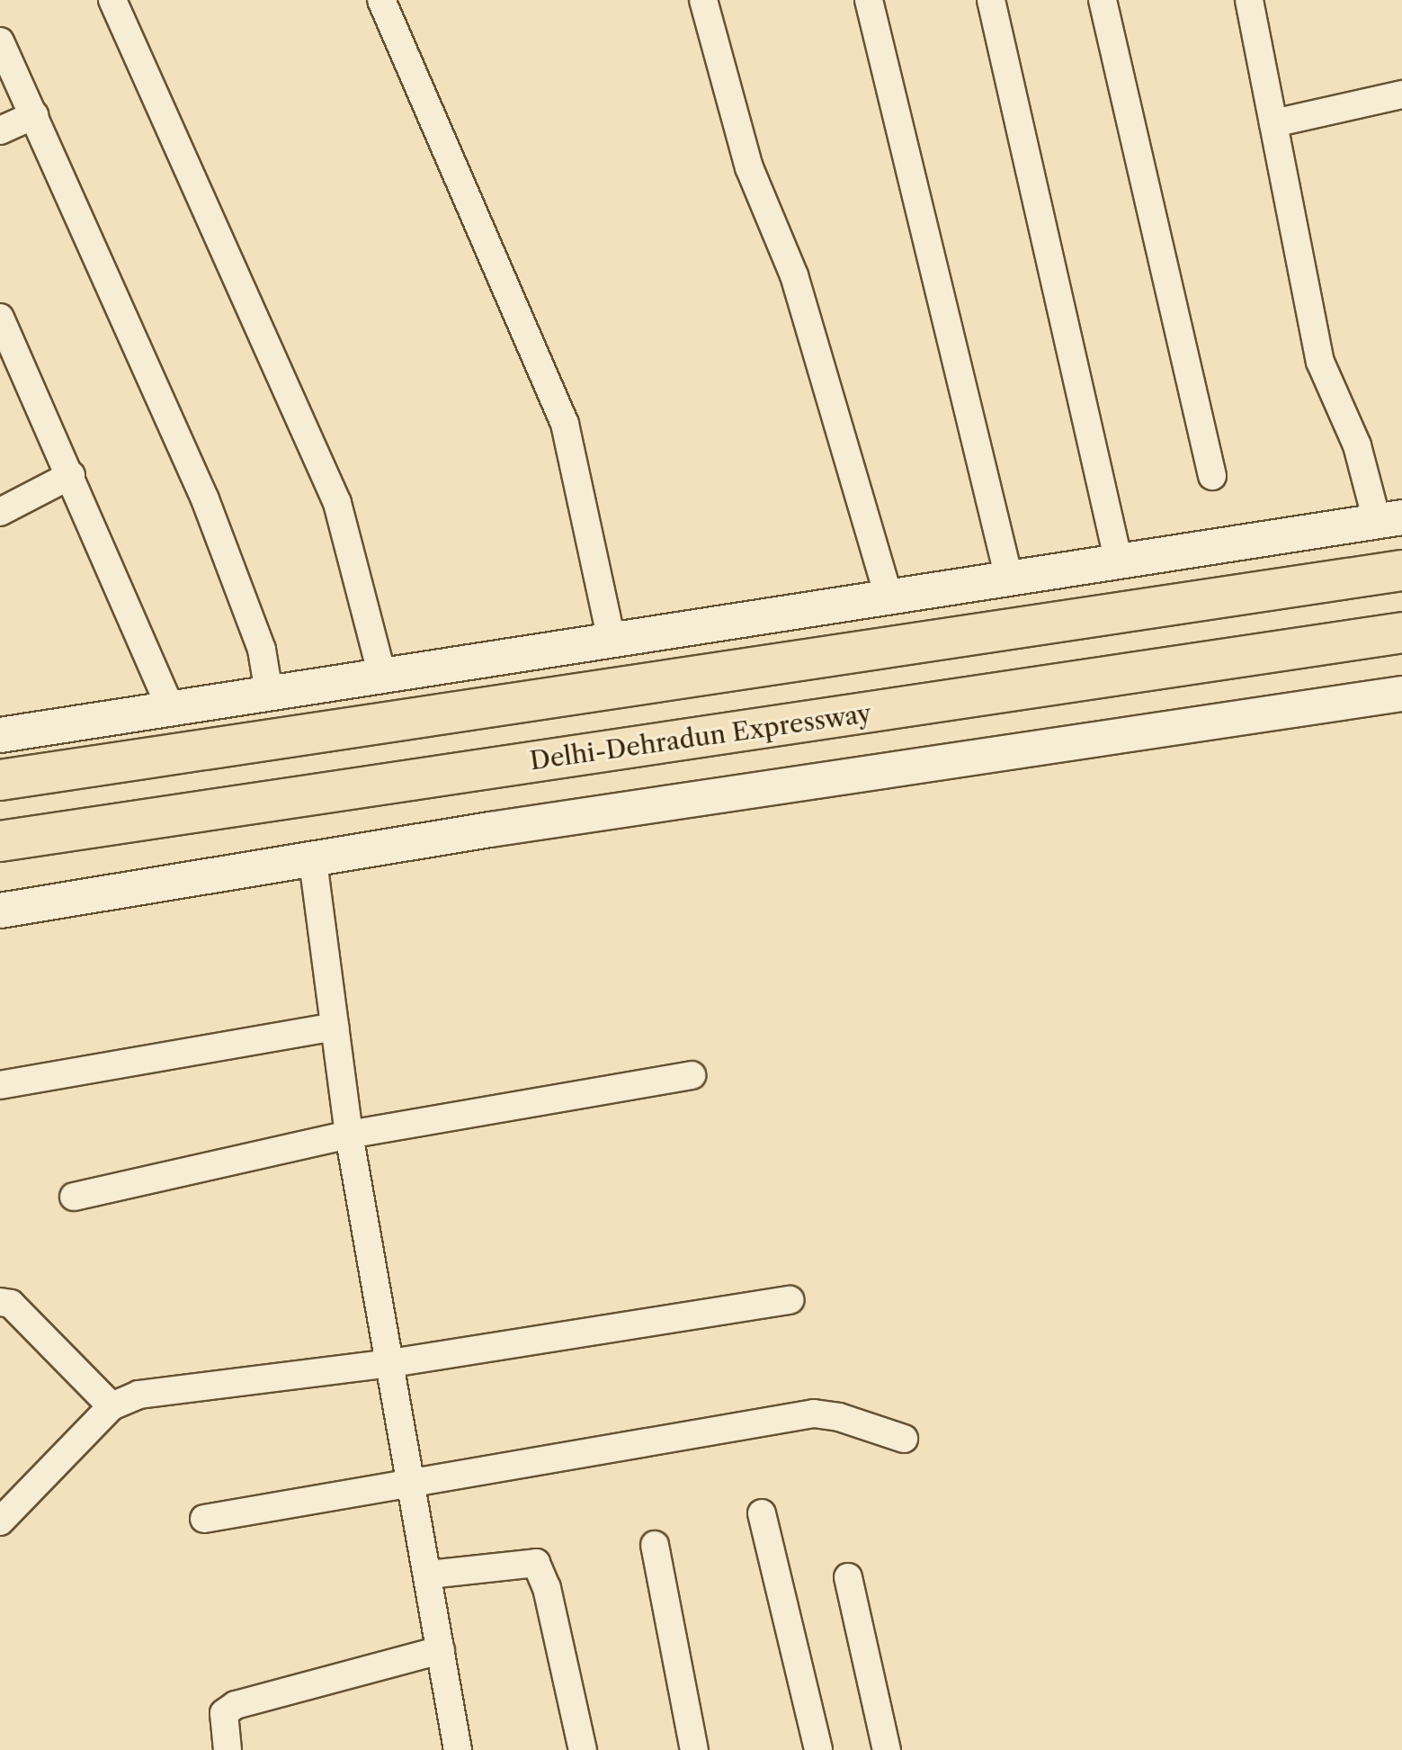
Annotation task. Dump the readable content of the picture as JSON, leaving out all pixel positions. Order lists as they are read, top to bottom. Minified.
{"streets":{"highway":["Delhi-Dehradun Expressway"]}}
